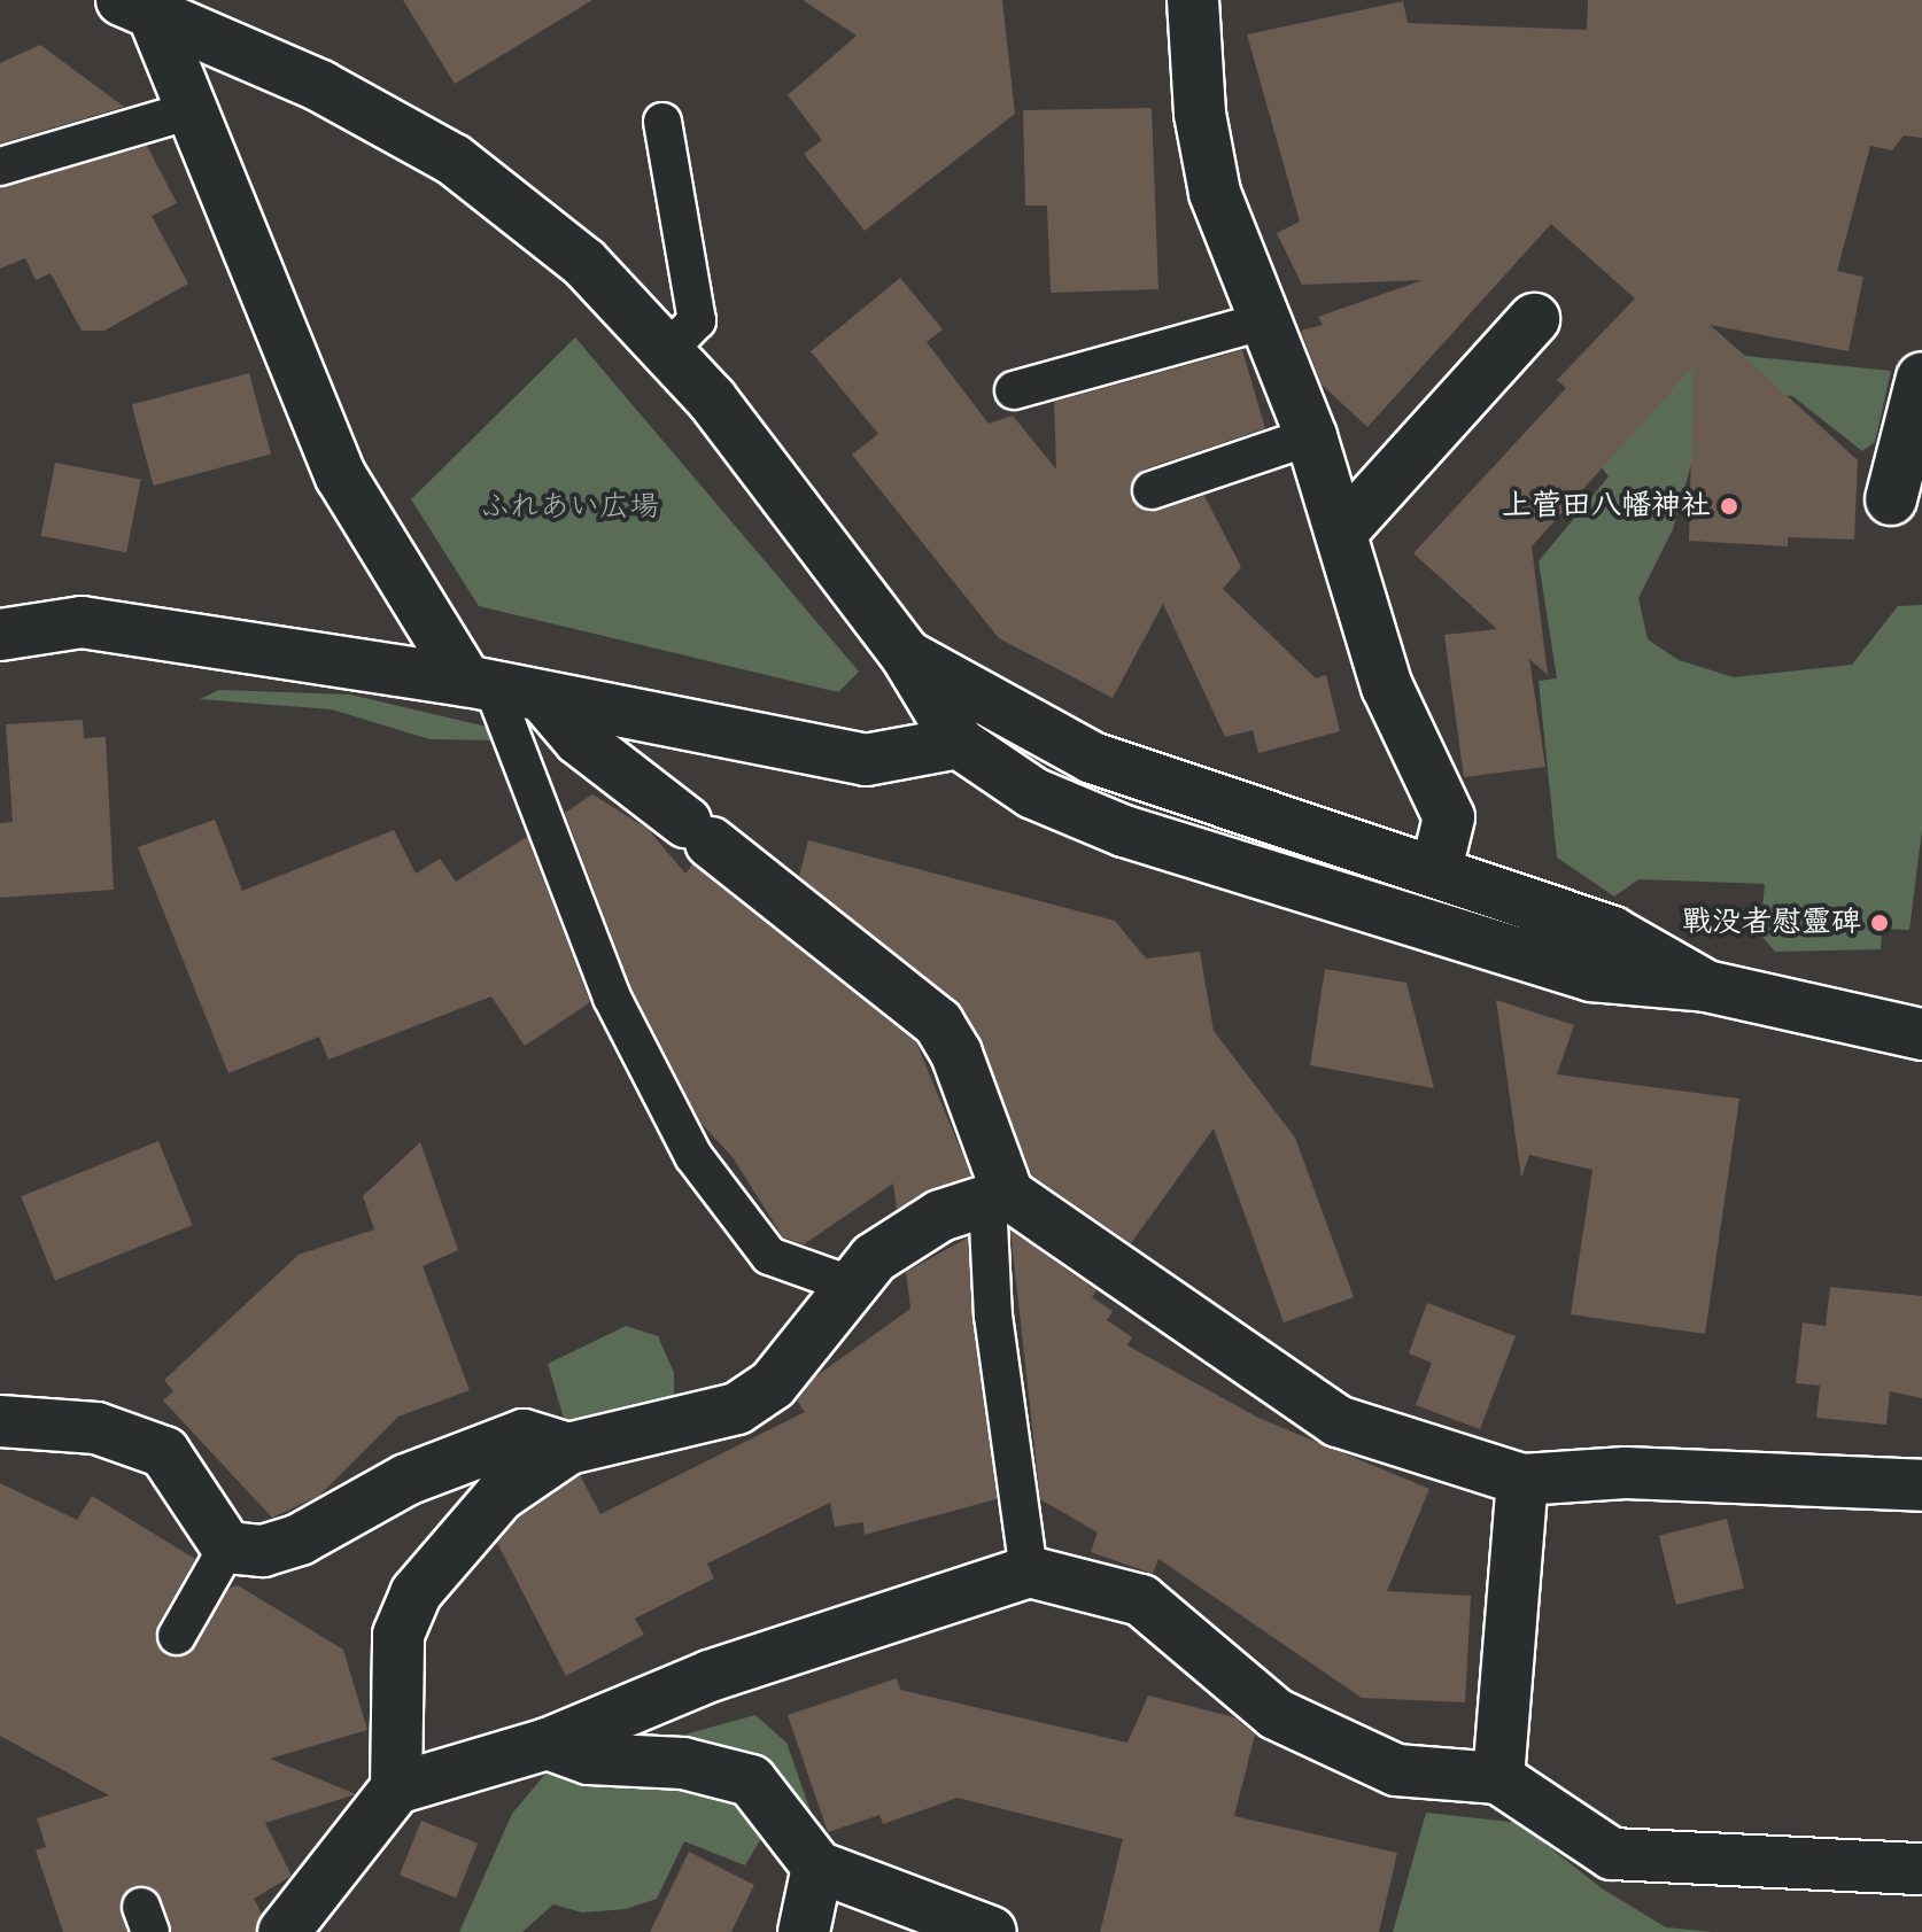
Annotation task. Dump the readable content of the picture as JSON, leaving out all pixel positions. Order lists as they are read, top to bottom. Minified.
{"parks":["ふれあい広場"],"places":["上菅田八幡神社","戰没者慰靈碑"]}
